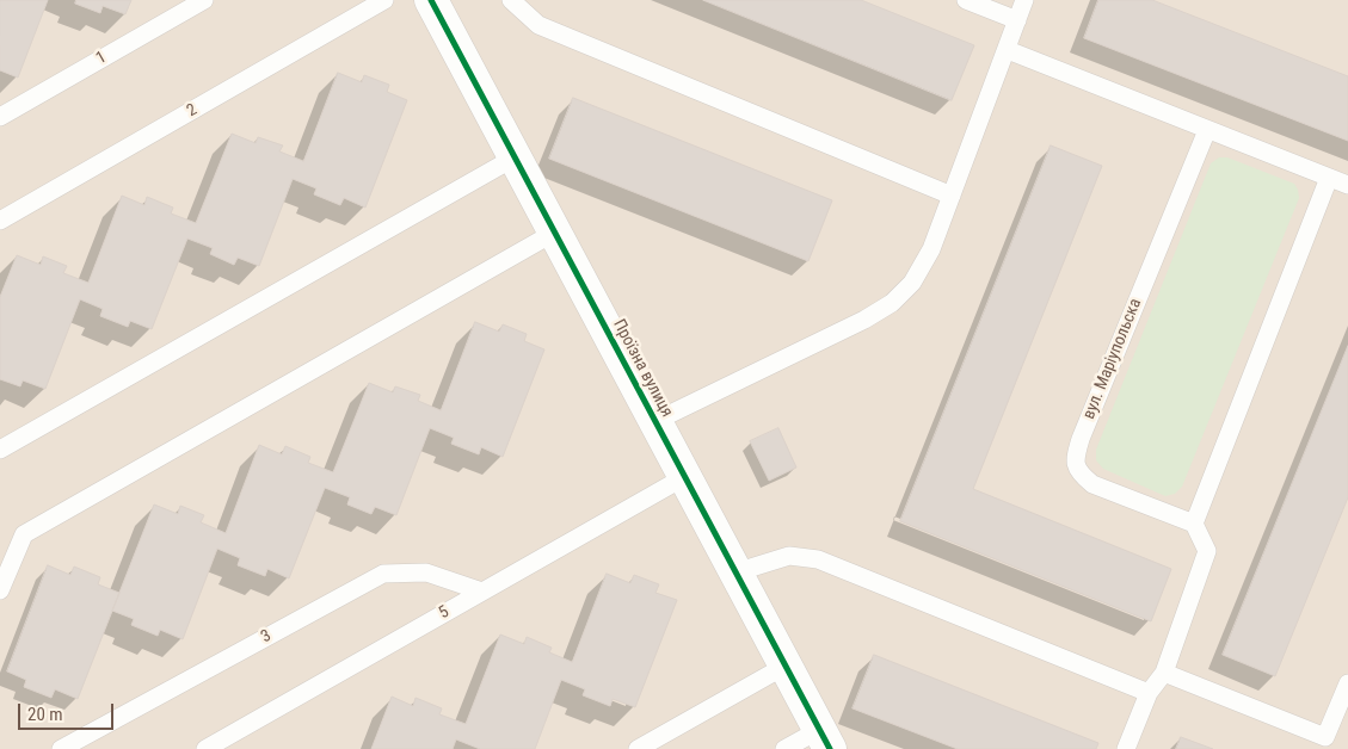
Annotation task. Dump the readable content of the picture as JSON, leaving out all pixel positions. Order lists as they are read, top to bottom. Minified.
{"streets":{"street":["Проїзна вулиця"],"lane":["1","2","вул. Маріупольска","5","3"]},"crossings":[["Проїзна вулиця","5"],["5","3"]],"scale_bar":"20 m"}
